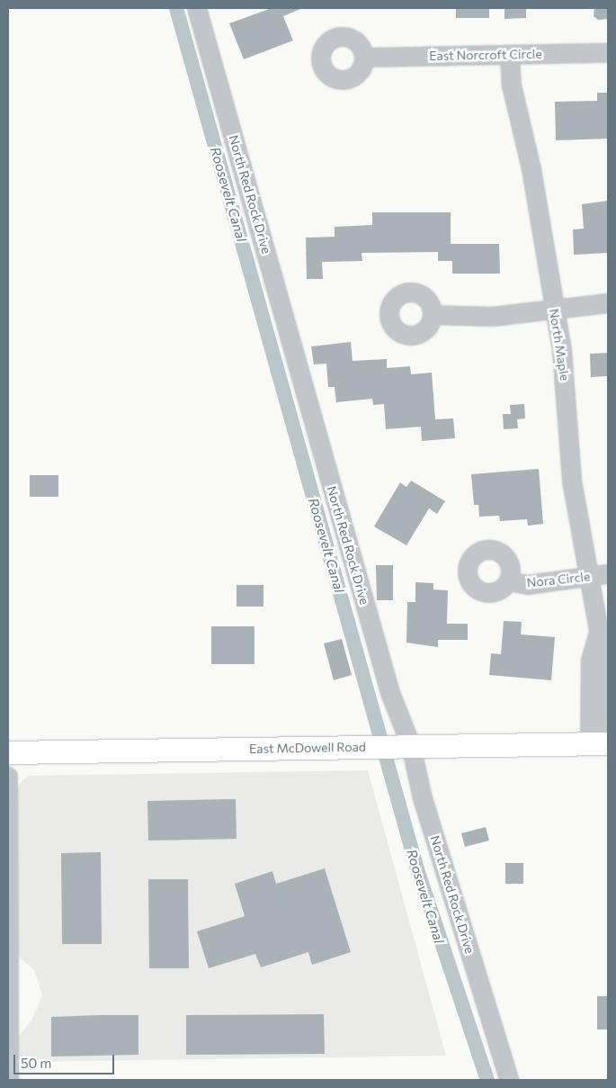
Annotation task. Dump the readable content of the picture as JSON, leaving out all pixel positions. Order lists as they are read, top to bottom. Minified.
{"streets":{"main road":["East McDowell Road"],"street":["East Norcroft Circle","North Red Rock Drive","North Maple","Nora Circle"]},"crossings":[["East Norcroft Circle","North Maple"],["North Red Rock Drive","East McDowell Road"],["North Maple","Nora Circle"],["North Maple","East McDowell Road"]],"water":["Roosevelt Canal"],"scale_bar":"50 m"}
